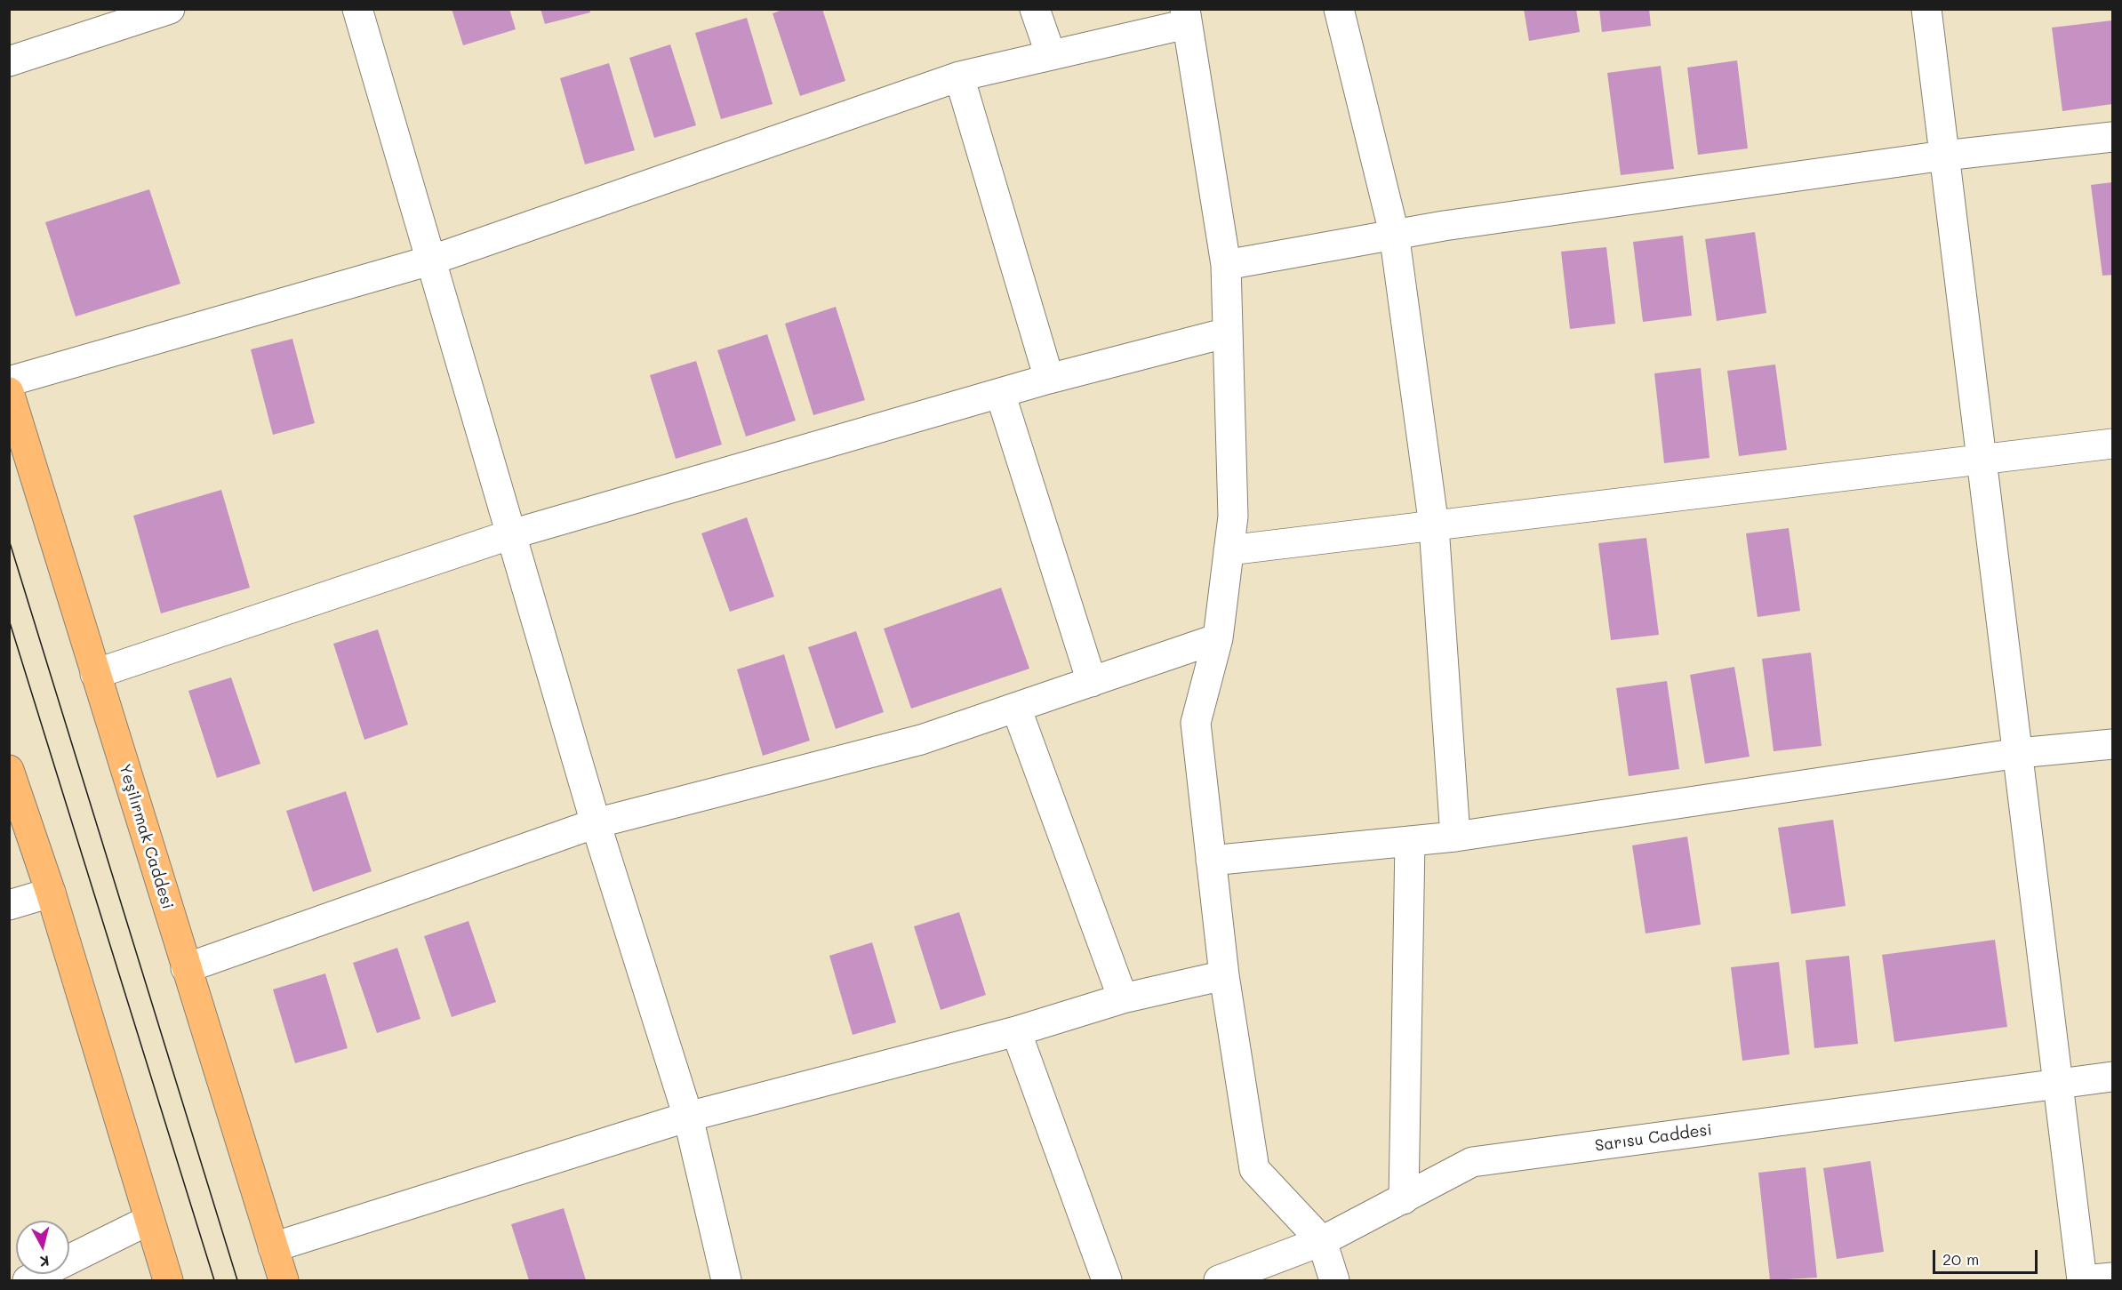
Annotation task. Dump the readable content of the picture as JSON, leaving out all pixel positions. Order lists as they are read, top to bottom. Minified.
{"streets":{"main road":["Yeşilırmak Caddesi"],"street":["Sarısu Caddesi"]},"scale_bar":"20 m","north":"bottom"}
